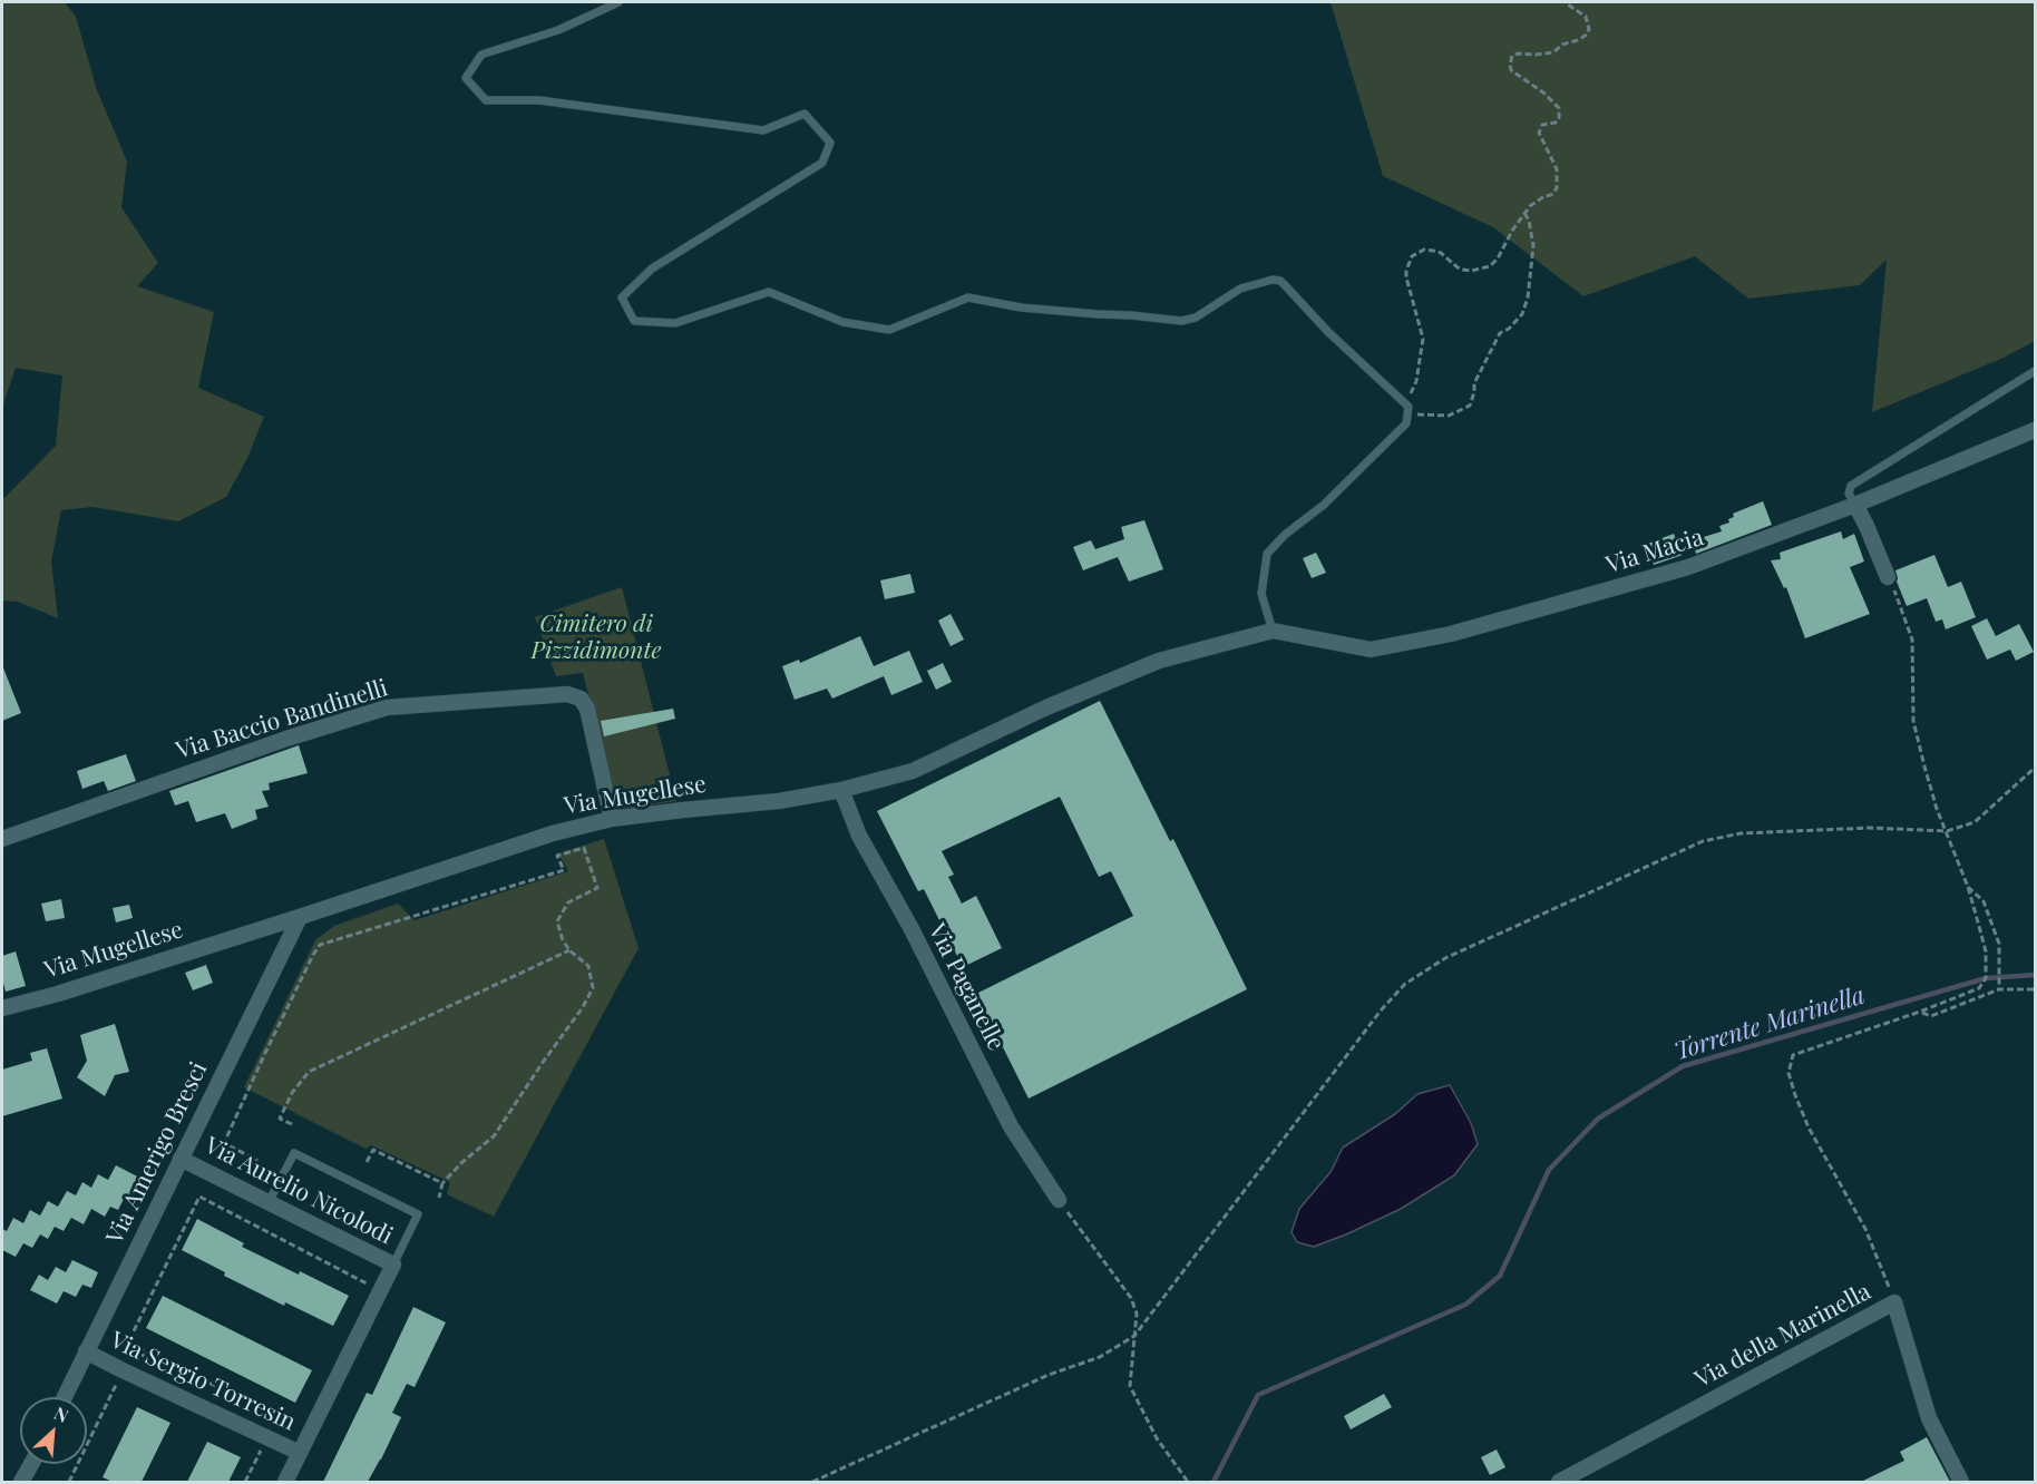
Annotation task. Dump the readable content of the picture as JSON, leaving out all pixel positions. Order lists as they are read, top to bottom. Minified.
{"streets":{"street":["Via Macia","Via Baccio Bandinelli","Via Mugellese","Via Paganelle","Via Amerigo Bresci","Via Aurelio Nicolodi","Via della Marinella","Via Sergio Torresin"]},"crossings":[["Via Macia","Via Mugellese"],["Via Baccio Bandinelli","Via Mugellese"],["Via Mugellese","Via Paganelle"],["Via Mugellese","Via Amerigo Bresci"],["Via Amerigo Bresci","Via Aurelio Nicolodi"],["Via Amerigo Bresci","Via Sergio Torresin"],["Via Aurelio Nicolodi","Via Sergio Torresin"]],"water":["Torrente Marinella"],"parks":["Cimitero di Pizzidimonte"],"north":"top right"}
